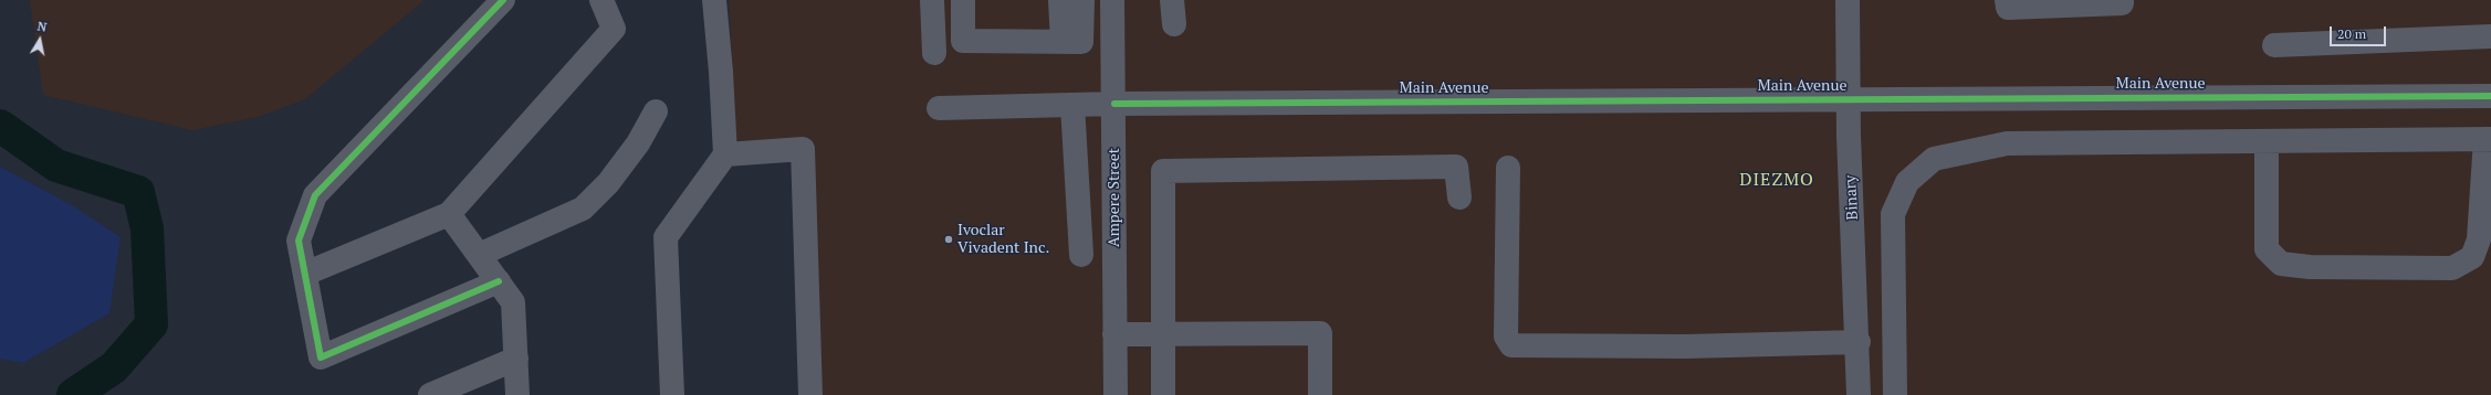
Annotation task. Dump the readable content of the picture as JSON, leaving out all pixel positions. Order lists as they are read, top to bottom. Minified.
{"streets":{"street":["Main Avenue","Ampere Street","Binary"]},"crossings":[["Main Avenue","Ampere Street"],["Main Avenue","Binary"]],"districts":["DIEZMO"],"places":["Ivoclar Vivadent Inc."],"scale_bar":"20 m","north":"top"}
